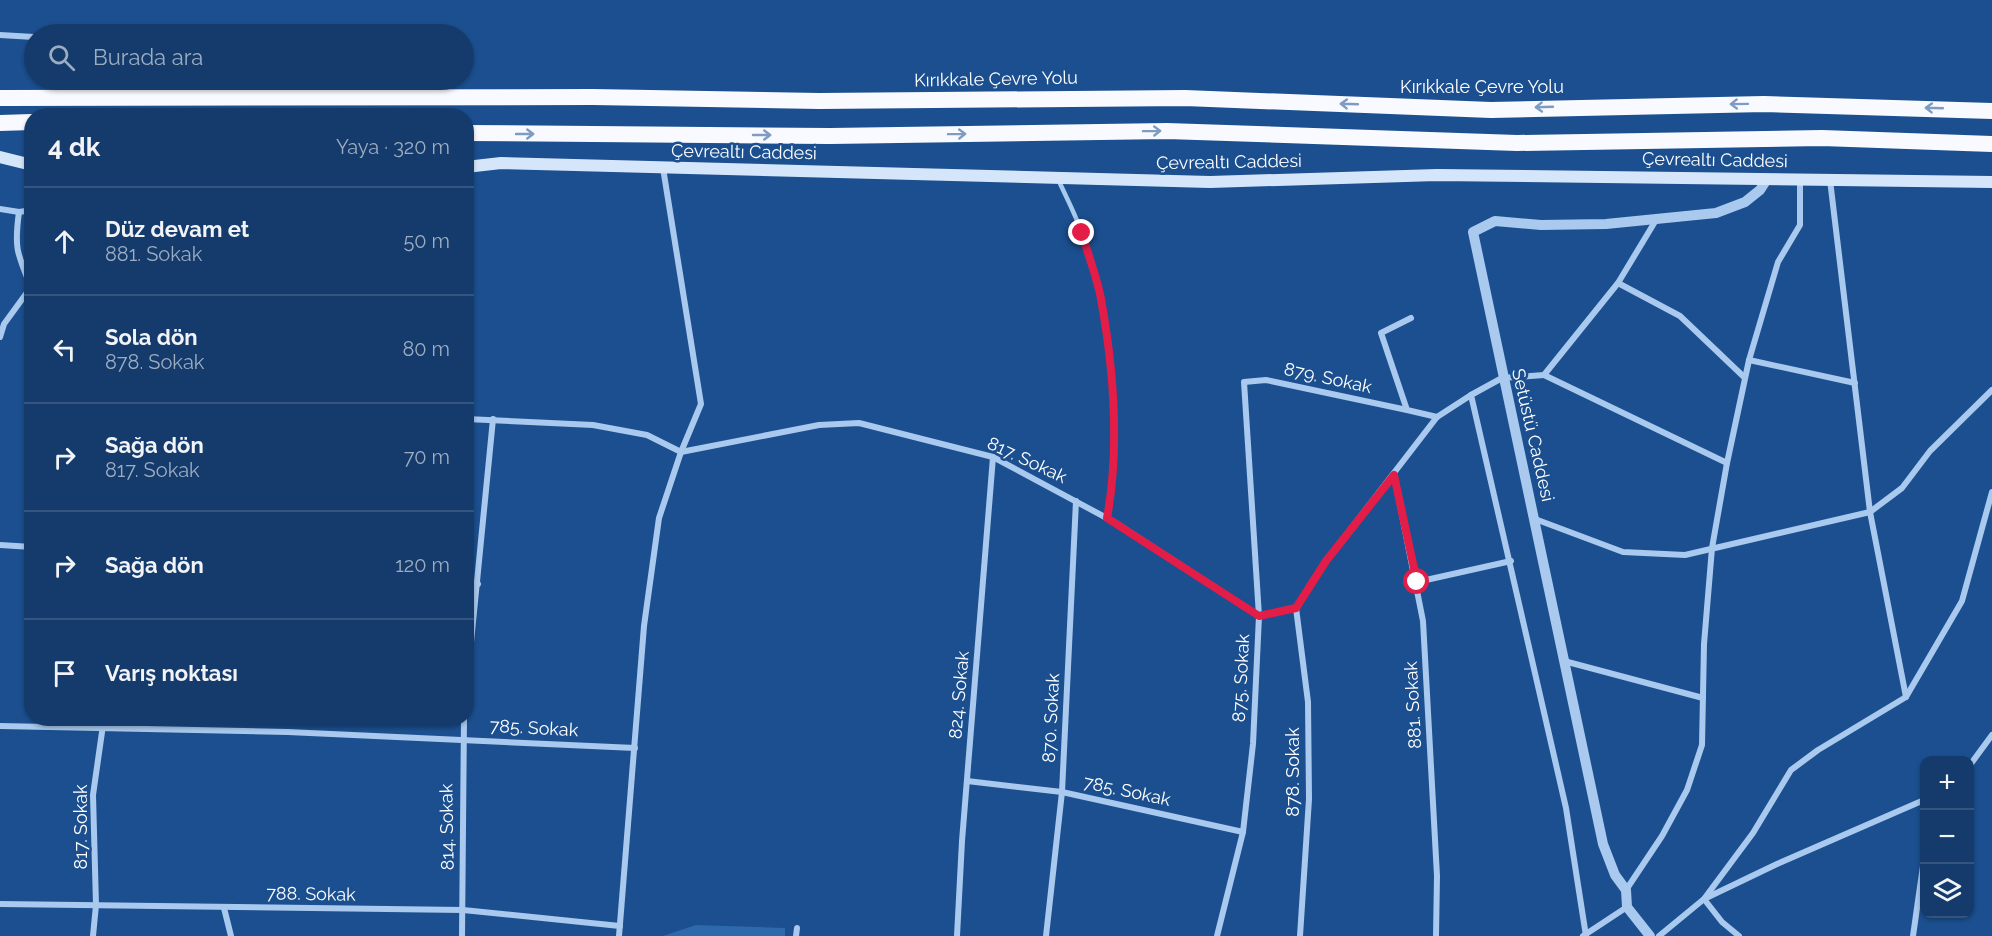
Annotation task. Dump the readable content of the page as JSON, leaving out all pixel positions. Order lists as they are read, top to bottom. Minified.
{"streets":{"highway":["Kırıkkale Çevre Yolu"],"main road":["Çevrealtı Caddesi"],"street":["879. Sokak","Setüstü Caddesi","817. Sokak","875. Sokak","824. Sokak","881. Sokak","870. Sokak","785. Sokak","878. Sokak","814. Sokak","788. Sokak"]},"crossings":[["Çevrealtı Caddesi","Setüstü Caddesi"],["879. Sokak","875. Sokak"],["817. Sokak","875. Sokak"],["817. Sokak","824. Sokak"],["817. Sokak","870. Sokak"],["817. Sokak","785. Sokak"],["817. Sokak","788. Sokak"],["875. Sokak","785. Sokak"],["824. Sokak","785. Sokak"],["870. Sokak","785. Sokak"],["785. Sokak","814. Sokak"],["814. Sokak","788. Sokak"]],"page":{"search":"Burada ara","heading":["4 dk","Yaya · 320 m"],"list":[["Düz devam et","881. Sokak","50 m"],["Sola dön","878. Sokak","80 m"],["Sağa dön","817. Sokak","70 m"],["Sağa dön","120 m"],"Varış noktası"],"map_buttons":["+","−"]}}
